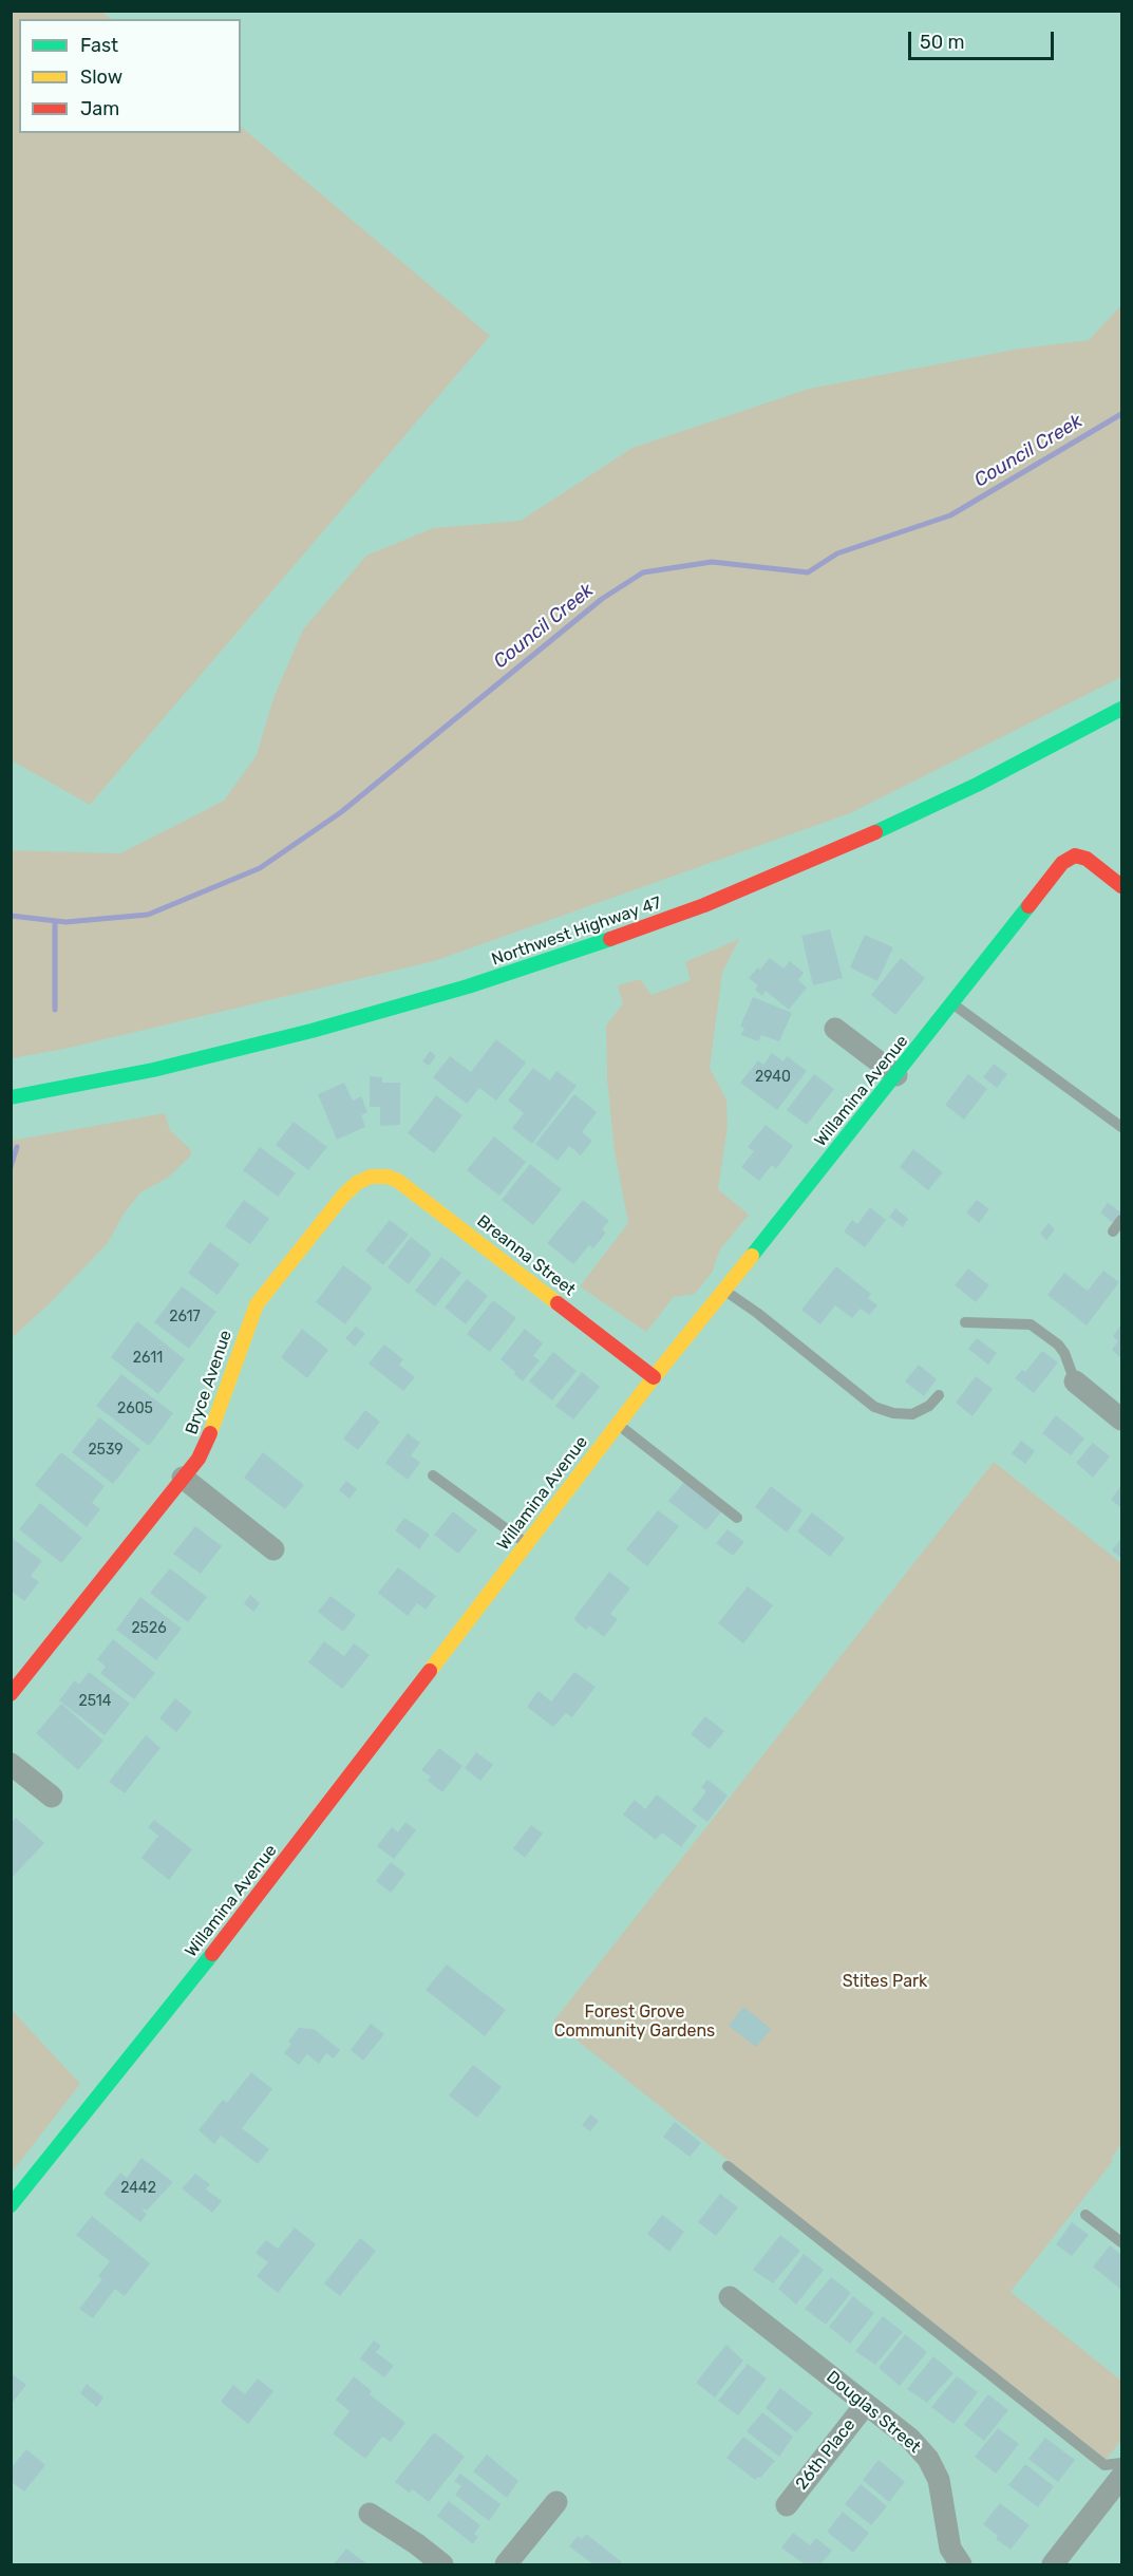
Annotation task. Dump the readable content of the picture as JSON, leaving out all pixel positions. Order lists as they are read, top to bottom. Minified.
{"streets":{"street":["Northwest Highway 47","Willamina Avenue","Breanna Street","Bryce Avenue","Douglas Street","26th Place"]},"crossings":[["Willamina Avenue","Breanna Street"],["Breanna Street","Bryce Avenue"],["Douglas Street","26th Place"]],"water":["Council Creek"],"parks":["Stites Park","Forest Grove Community Gardens"],"house_numbers":["2940","2617","2611","2605","2539","2526","2514","2442"],"legend":["Fast","Slow","Jam"],"scale_bar":"50 m"}
